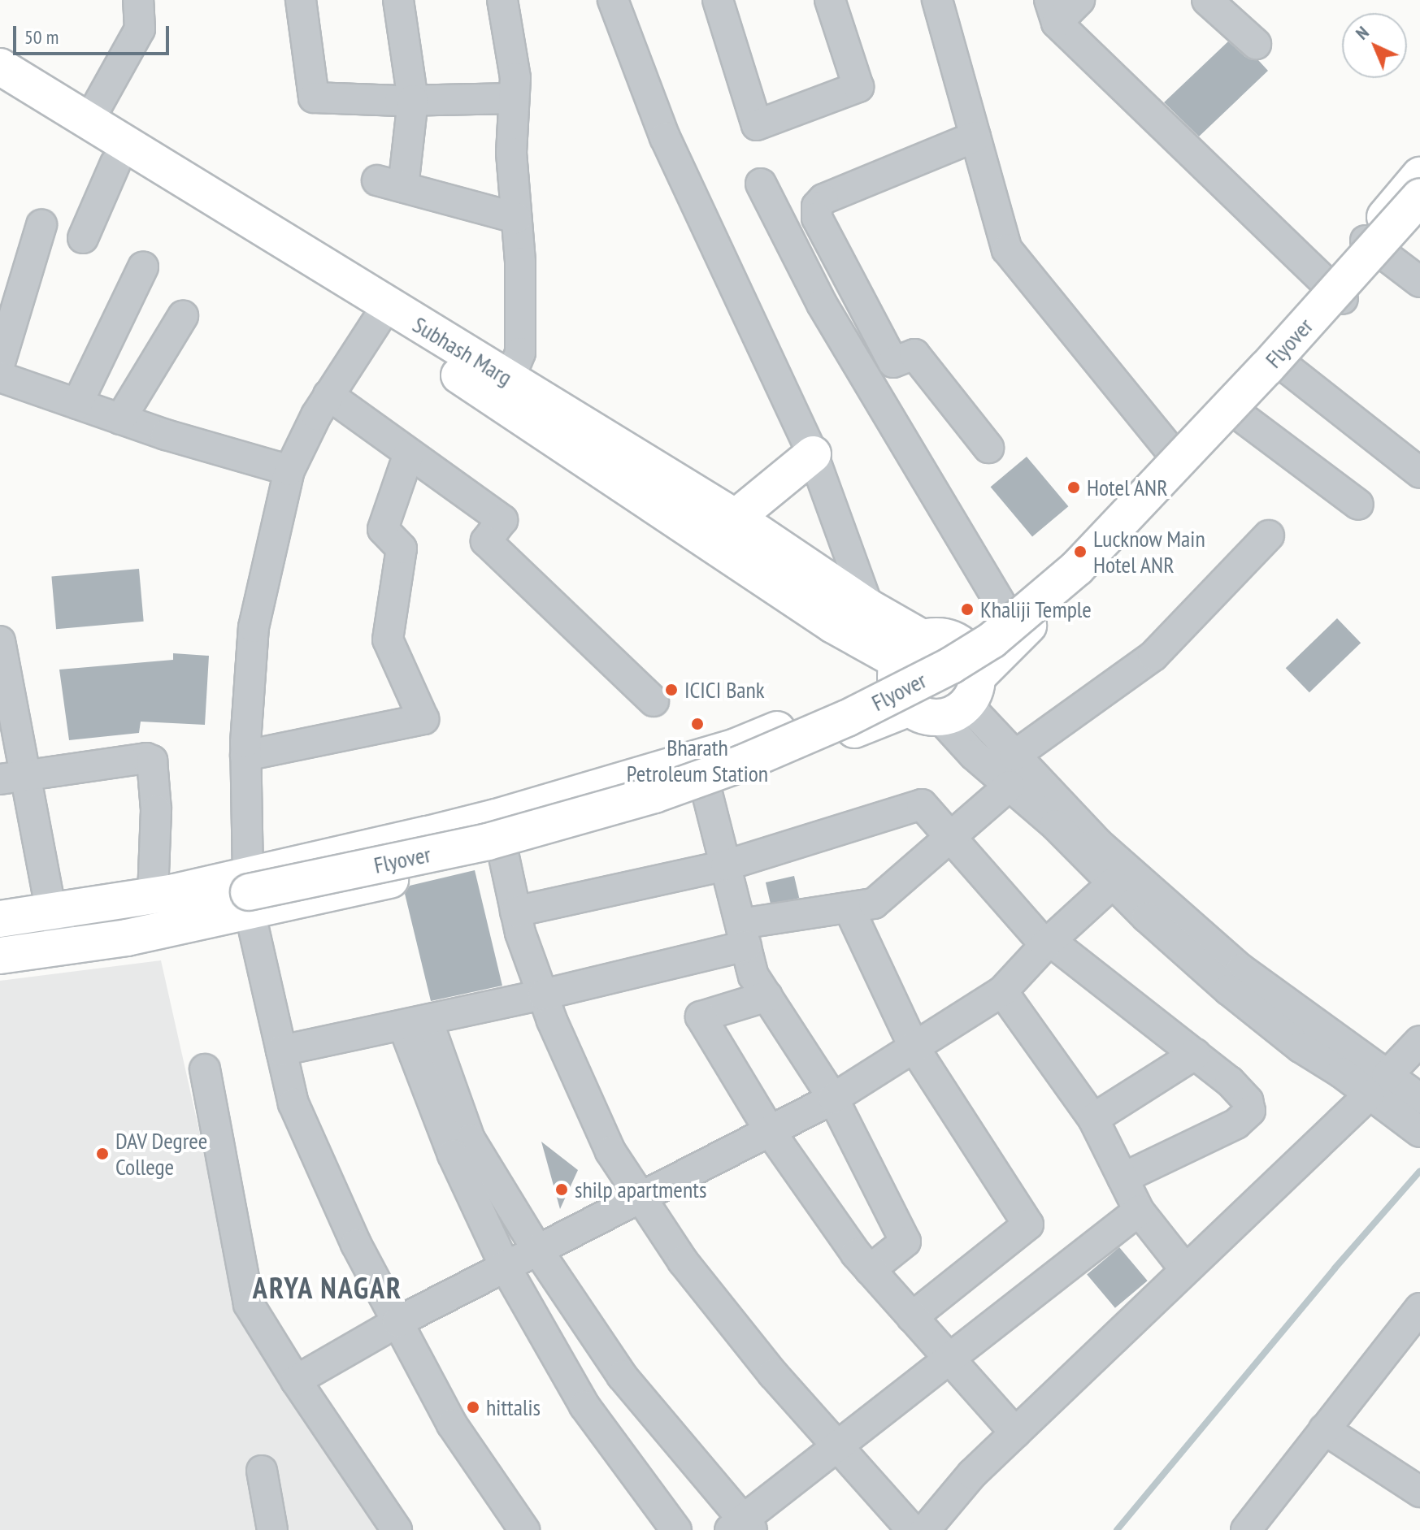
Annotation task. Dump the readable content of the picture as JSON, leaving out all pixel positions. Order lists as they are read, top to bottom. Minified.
{"streets":{"main road":["Flyover","Subhash Marg"]},"districts":["ARYA NAGAR"],"places":["Hotel ANR","Lucknow Main Hotel ANR","Khaliji Temple","ICICI Bank","Bharath Petroleum Station","DAV Degree College","shilp apartments","hittalis"],"scale_bar":"50 m","north":"top left"}
